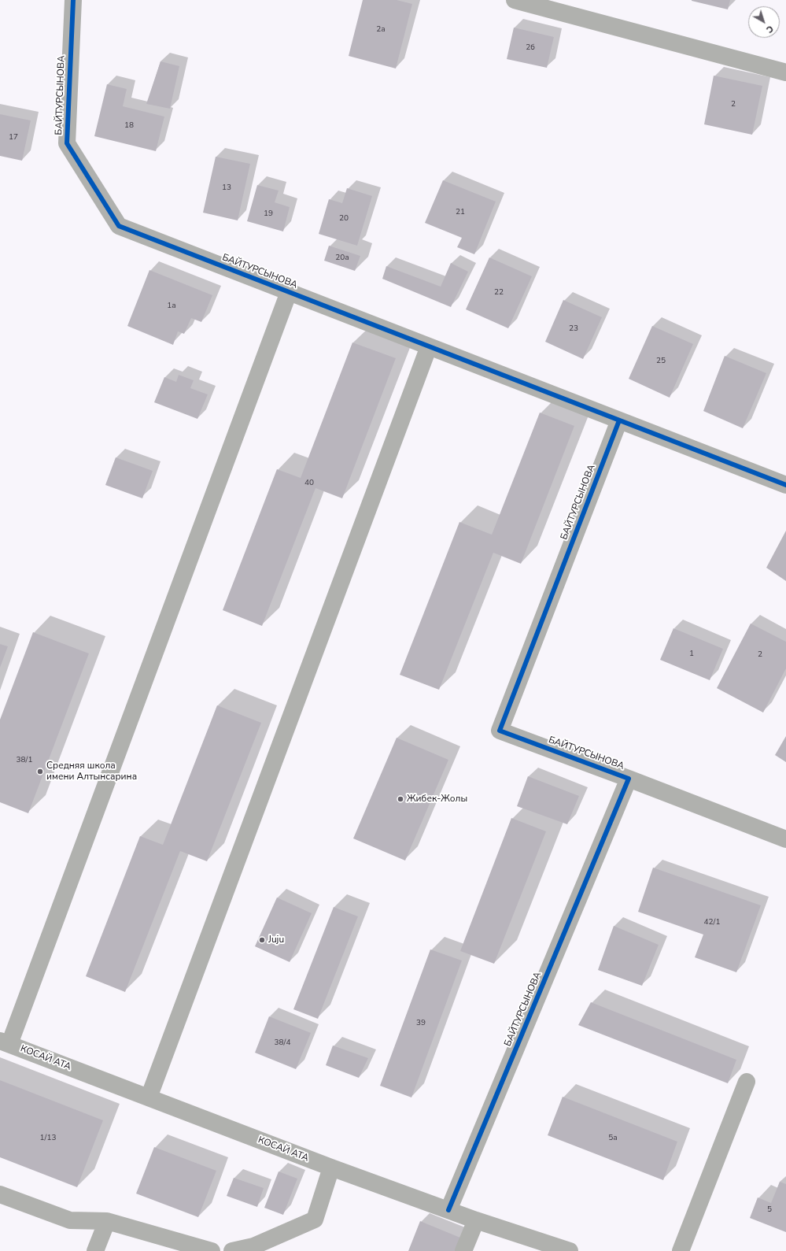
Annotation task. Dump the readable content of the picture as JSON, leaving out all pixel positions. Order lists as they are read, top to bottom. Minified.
{"streets":{"street":["БАЙТУРСЫНОВА","КОСАЙ АТА"]},"crossings":[["БАЙТУРСЫНОВА","КОСАЙ АТА"]],"places":["Средняя школа имени Алтынсарина","Жибек-Жолы","Juju"],"house_numbers":["2а","2б","2","18","17","13","21","19","20","20а","22","1а","23","25","40","1","2","38/1","42/1","39","38/4","1/13","5а","5"],"north":"bottom right"}
